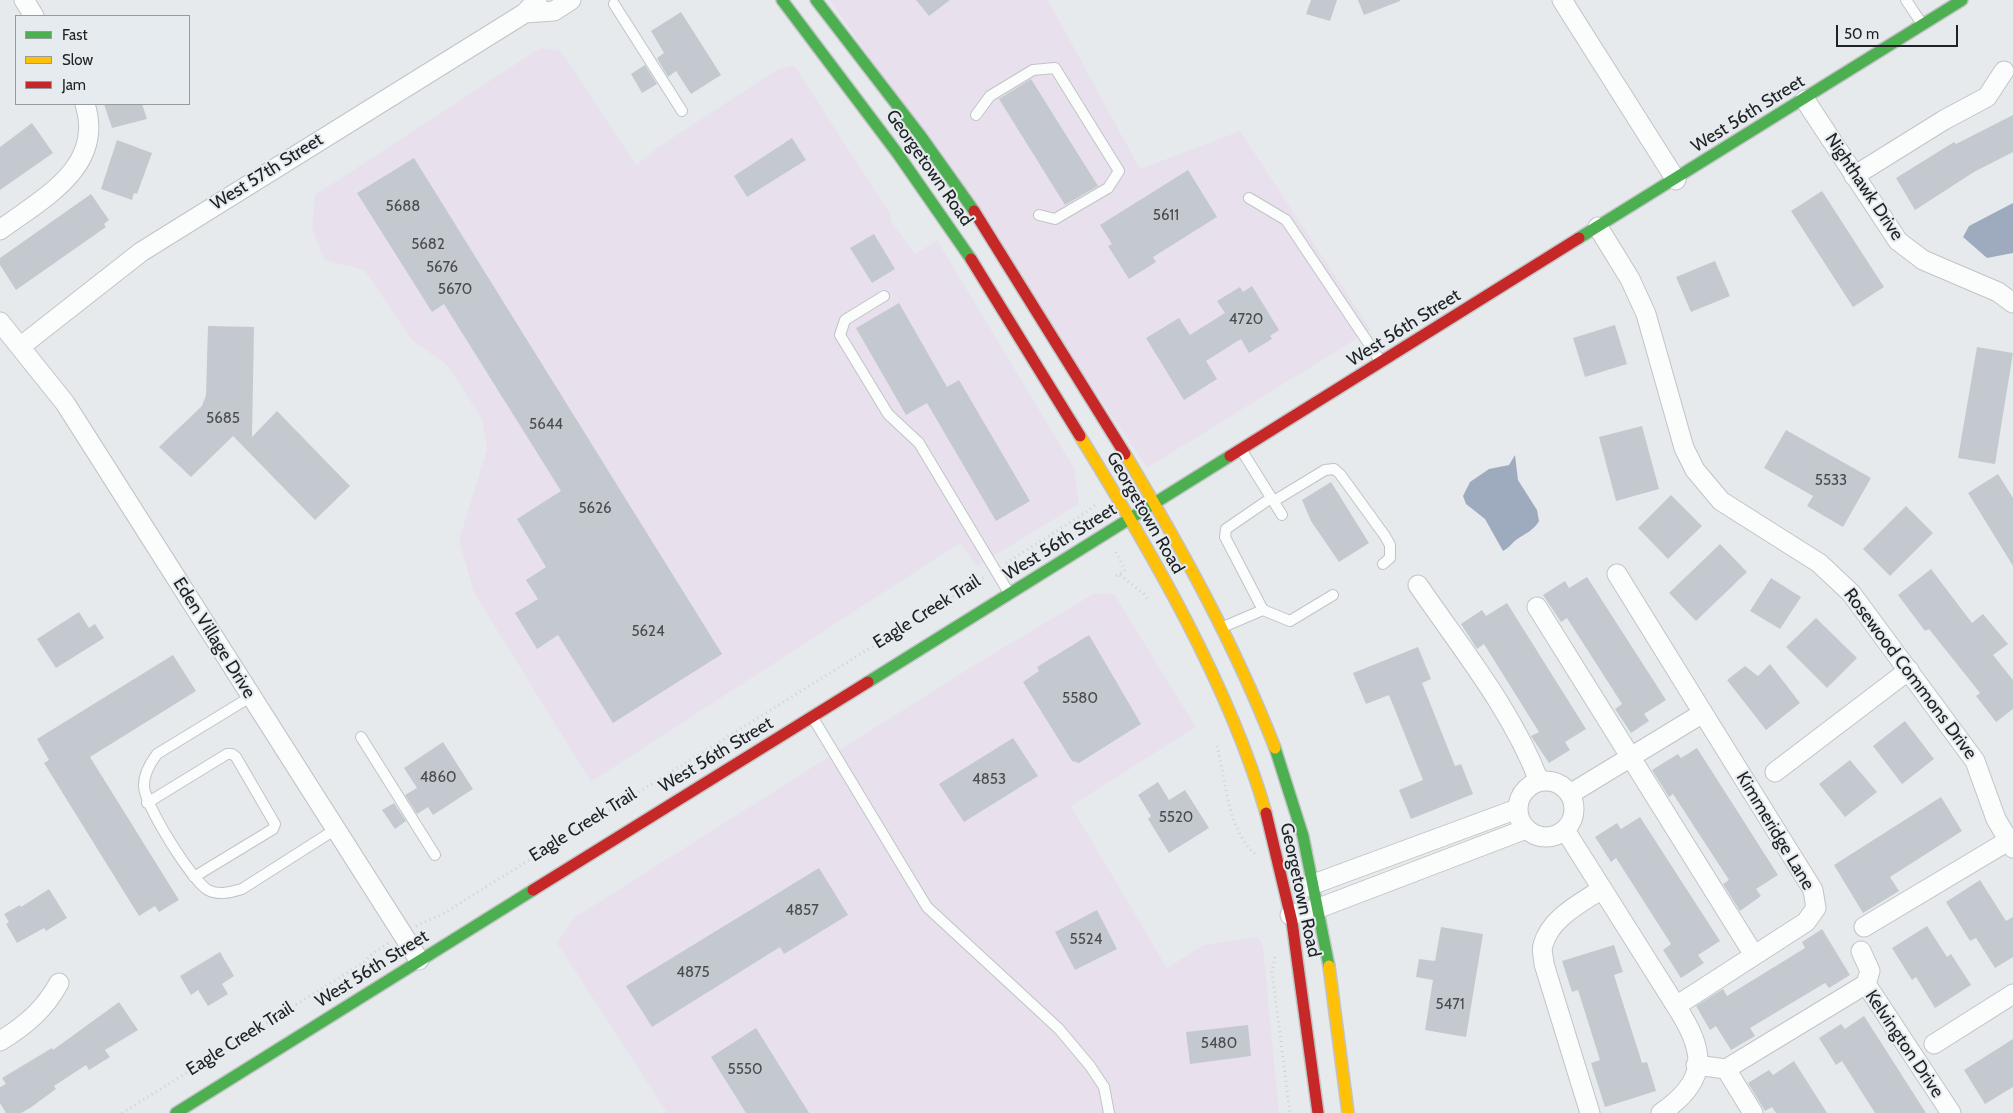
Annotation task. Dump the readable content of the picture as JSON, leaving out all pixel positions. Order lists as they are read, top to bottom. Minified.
{"streets":{"main road":["West 56th Street","Georgetown Road"],"street":["West 57th Street","Nighthawk Drive","Eden Village Drive","Rosewood Commons Drive","Kimmeridge Lane","Kelvington Drive"],"path":["Eagle Creek Trail"]},"crossings":[["West 56th Street","Georgetown Road"],["West 56th Street","Nighthawk Drive"],["West 56th Street","Eden Village Drive"],["West 56th Street","Rosewood Commons Drive"],["West 57th Street","Eden Village Drive"],["Eagle Creek Trail","Eden Village Drive"]],"house_numbers":["5688","5611","5682","5676","5670","4720","5685","5644","5533","5626","5624","5580","4860","4853","5520","4857","5524","4875","5471","5480","5550"],"legend":["Fast","Slow","Jam"],"scale_bar":"50 m"}
